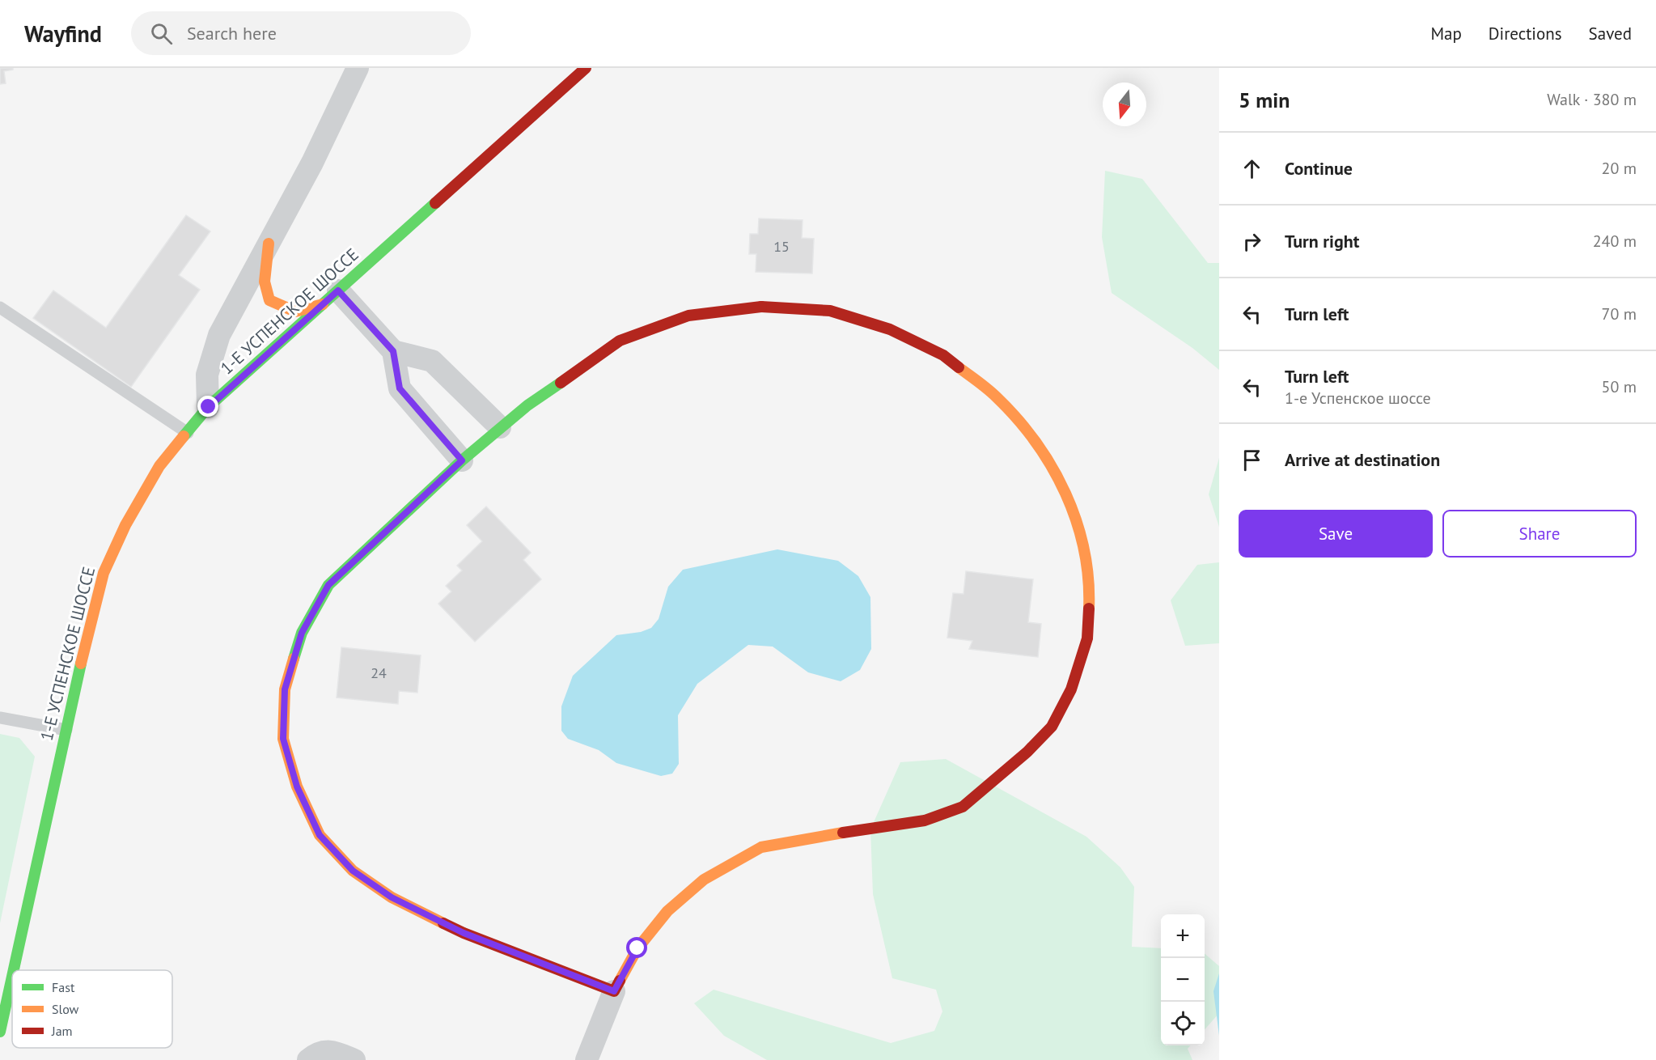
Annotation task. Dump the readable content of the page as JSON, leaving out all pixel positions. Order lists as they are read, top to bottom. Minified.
{"streets":{"street":["1-Е УСПЕНСКОЕ ШОССЕ"]},"house_numbers":["15","24"],"legend":["Fast","Slow","Jam"],"north":"bottom","page":{"header":"Wayfind","search":"Search here","nav":["Map","Directions","Saved"],"heading":["5 min","Walk · 380 m"],"list":[["Continue","20 m"],["Turn right","240 m"],["Turn left","70 m"],["Turn left","1-е Успенское шоссе","50 m"],"Arrive at destination"],"buttons":["Save","Share"],"map_buttons":["+","−"]}}
